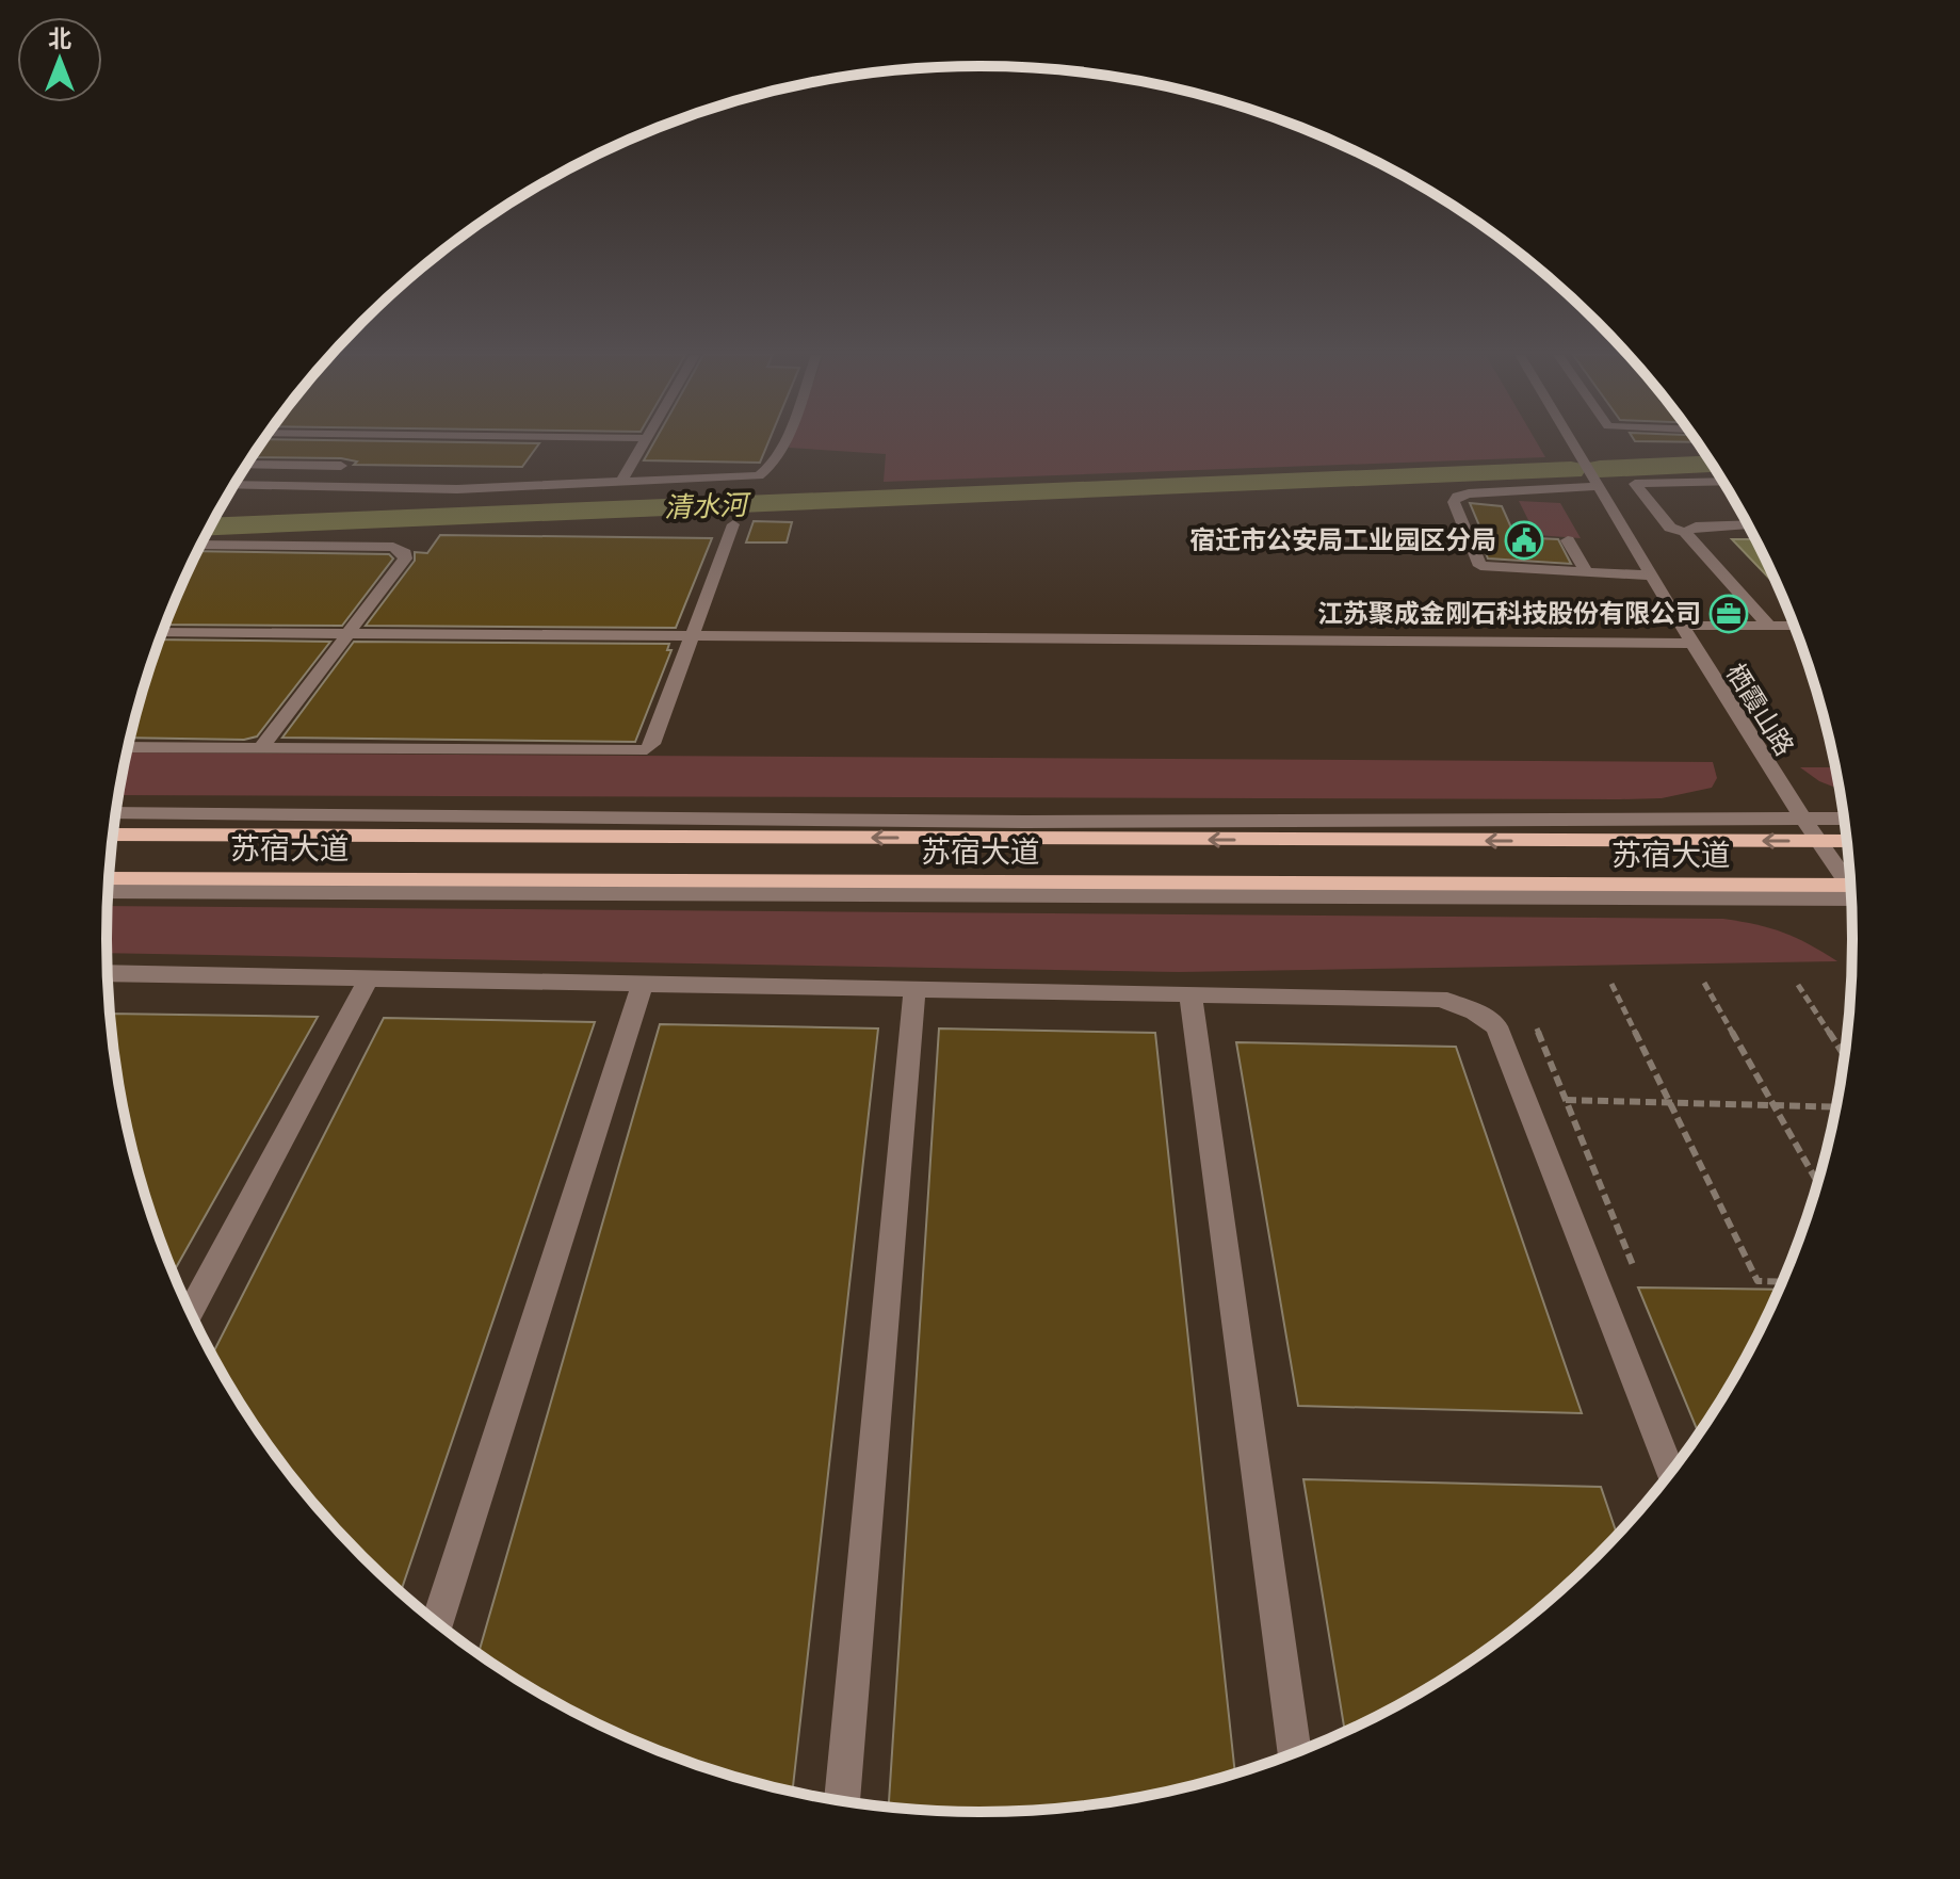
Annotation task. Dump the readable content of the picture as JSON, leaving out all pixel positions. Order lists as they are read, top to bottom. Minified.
{"streets":{"main road":["苏宿大道"],"street":["栖霞山路"]},"crossings":[["栖霞山路","苏宿大道"]],"water":["清水河"],"places":{"public building":["宿迁市公安局工业园区分局"],"office":["江苏聚成金刚石科技股份有限公司"]},"north":"top"}
